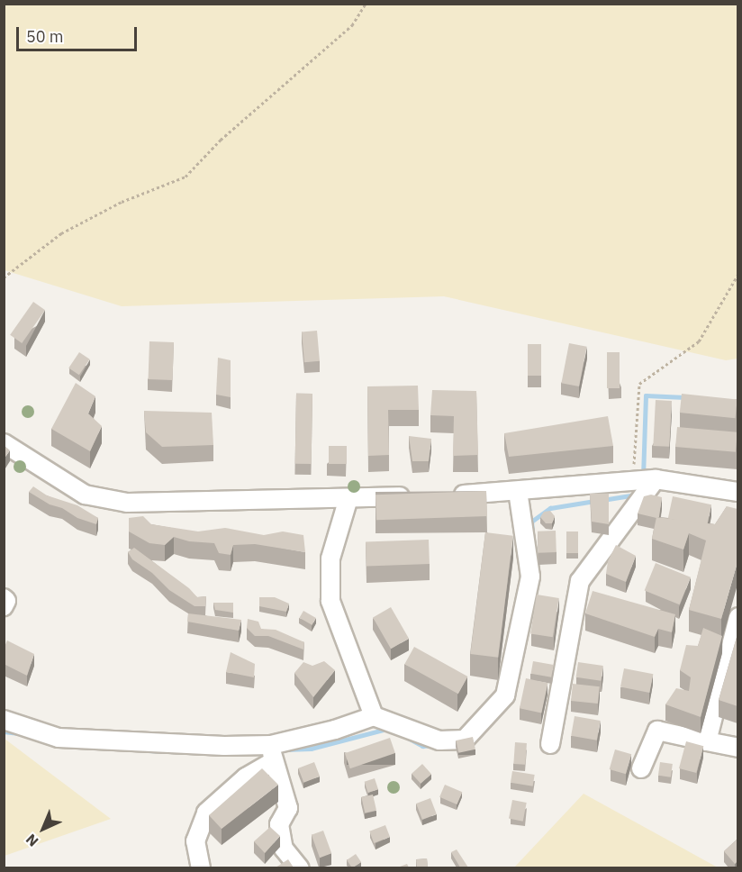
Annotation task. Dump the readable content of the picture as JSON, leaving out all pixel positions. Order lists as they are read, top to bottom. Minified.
{"scale_bar":"50 m","north":"bottom left"}
